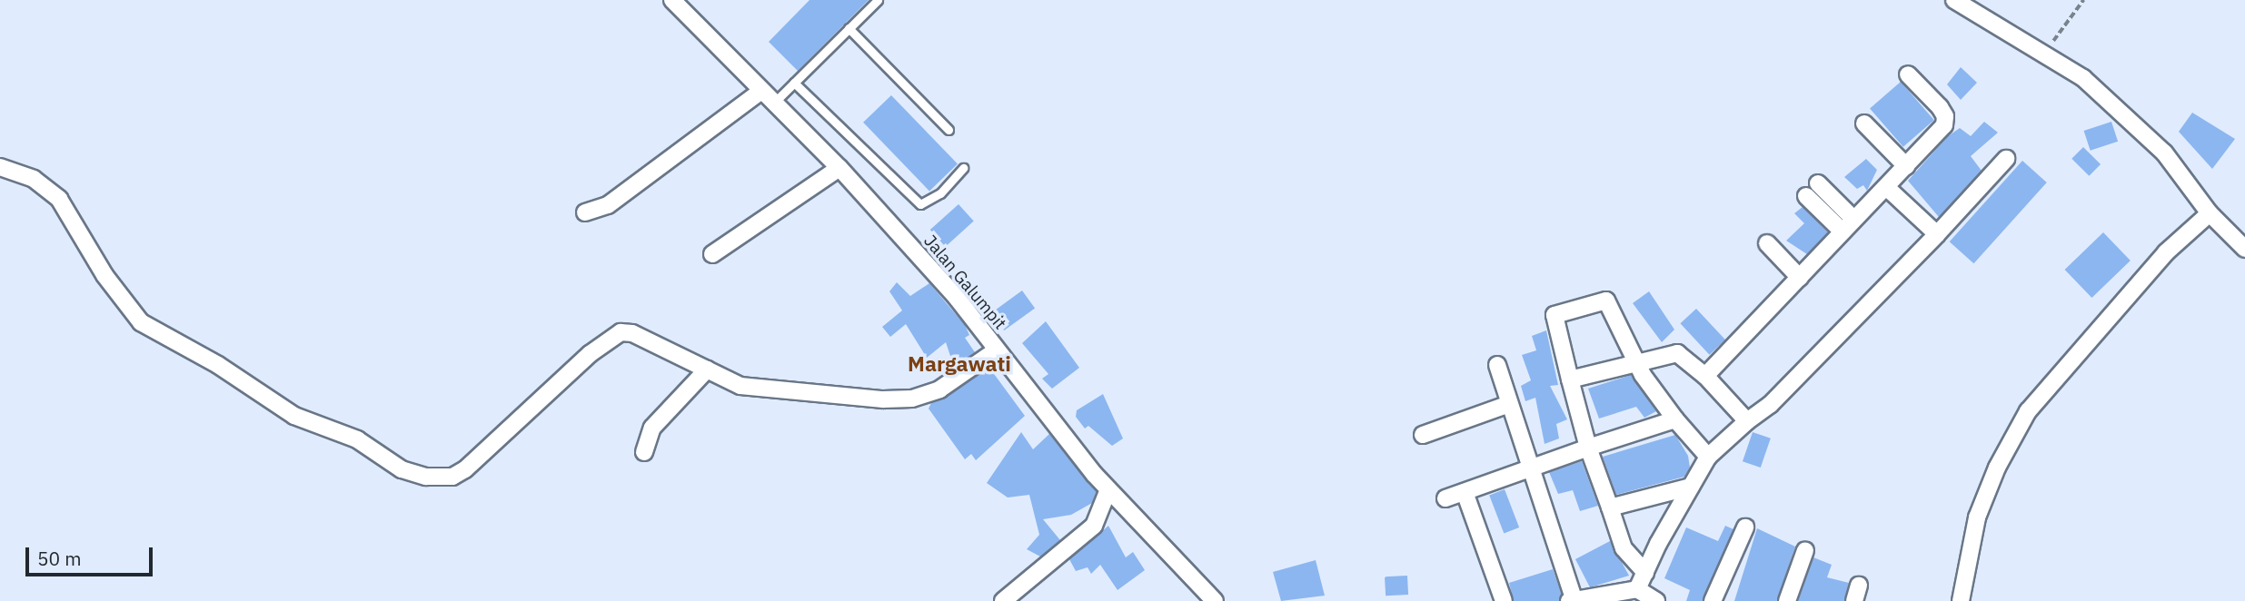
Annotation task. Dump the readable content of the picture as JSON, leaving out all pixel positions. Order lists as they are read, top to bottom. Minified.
{"streets":{"street":["Jalan Galumpit"]},"districts":["Margawati"],"scale_bar":"50 m"}
